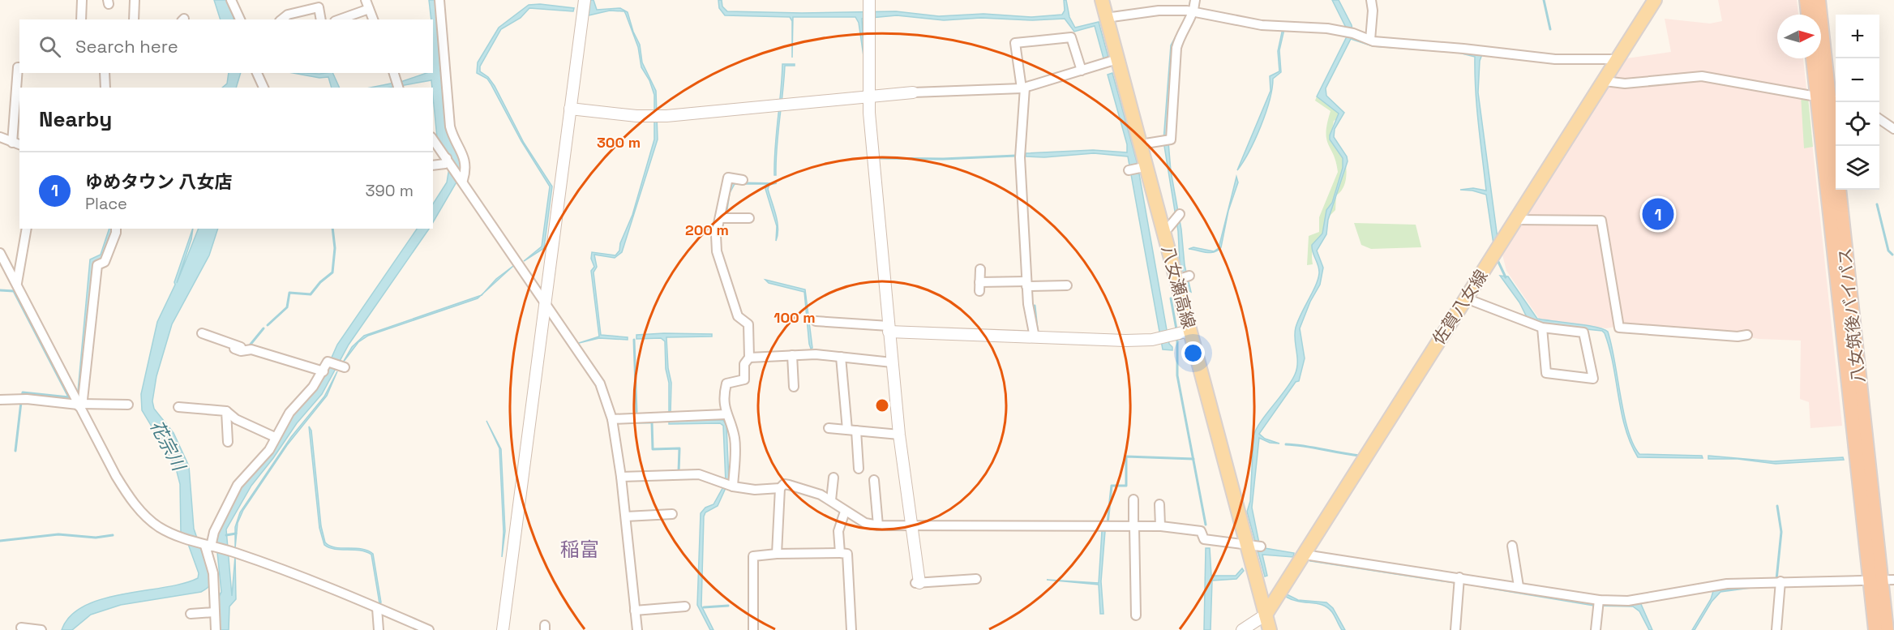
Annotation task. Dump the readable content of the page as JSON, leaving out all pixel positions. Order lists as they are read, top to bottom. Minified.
{"streets":{"highway":["八女筑後バイパス"],"main road":["八女瀬高線","佐賀八女線"]},"crossings":[["八女瀬高線","佐賀八女線"]],"districts":["稲富"],"water":["花宗川"],"north":"right","page":{"map_buttons":["+","−"],"search":"Search here","heading":"Nearby","list":[{"mark":"1","name":"ゆめタウン 八女店","note":"Place","value":"390 m"}],"pins":"1"},"rings":["300 m","200 m","100 m"]}
